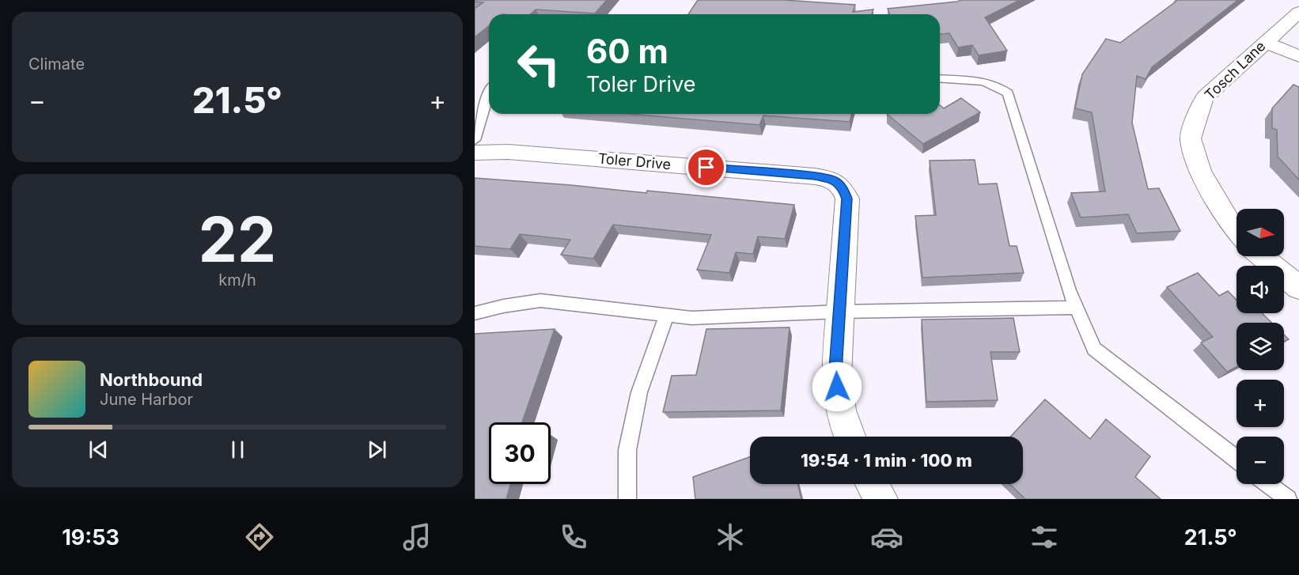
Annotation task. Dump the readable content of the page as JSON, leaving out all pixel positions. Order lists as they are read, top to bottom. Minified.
{"streets":{"street":["Tosch Lane","Toler Drive"]},"north":"right","page":{"tile":["Climate",["22","km/h"]],"turn":["60 m","Toler Drive"],"heat":["−","21.5°","+"],"map_buttons":["+","−"],"song":["Northbound","June Harbor"],"limit":"30","trip":"19:54 · 1 min · 100 m","tabs":["19:53","21.5°"]}}
